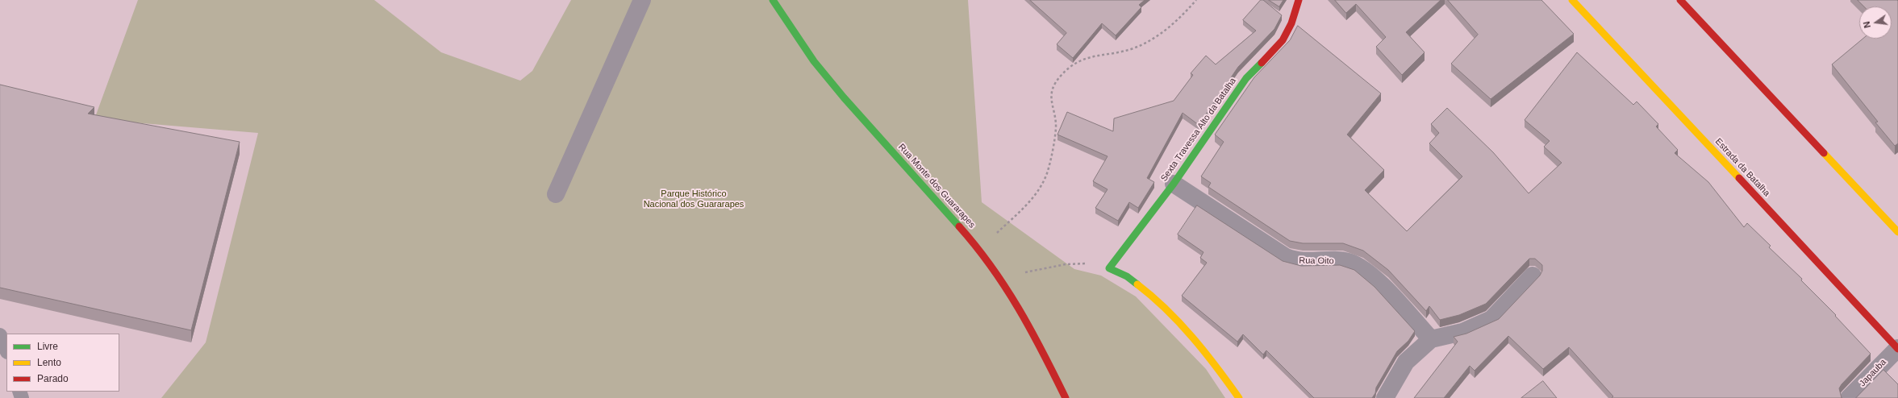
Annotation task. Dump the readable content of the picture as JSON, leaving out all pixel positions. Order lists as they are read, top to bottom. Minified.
{"streets":{"main road":["Sexta Travessa Alto da Batalha","Estrada da Batalha","Rua Monte dos Guararapes"],"street":["Rua Oito","Japauba"]},"crossings":[["Sexta Travessa Alto da Batalha","Rua Oito"],["Estrada da Batalha","Japauba"]],"parks":["Parque Histórico Nacional dos Guararapes"],"legend":["Livre","Lento","Parado"],"north":"left"}
